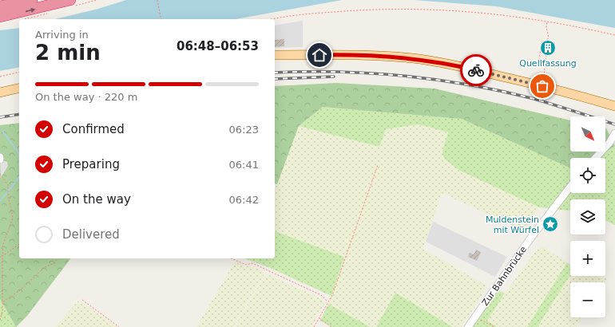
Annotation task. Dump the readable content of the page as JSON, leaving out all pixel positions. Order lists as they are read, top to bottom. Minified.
{"streets":{"street":["Zur Bahnbrücke"]},"places":{"building":["Quellfassung"],"place":["Muldenstein mit Würfel"]},"north":"bottom right","page":{"heading":["2 min","Arriving in","06:48–06:53"],"bar":"On the way · 220 m","list":[["Confirmed","06:23"],["Preparing","06:41"],["On the way","06:42"],"Delivered"],"map_buttons":["+","−"]}}
